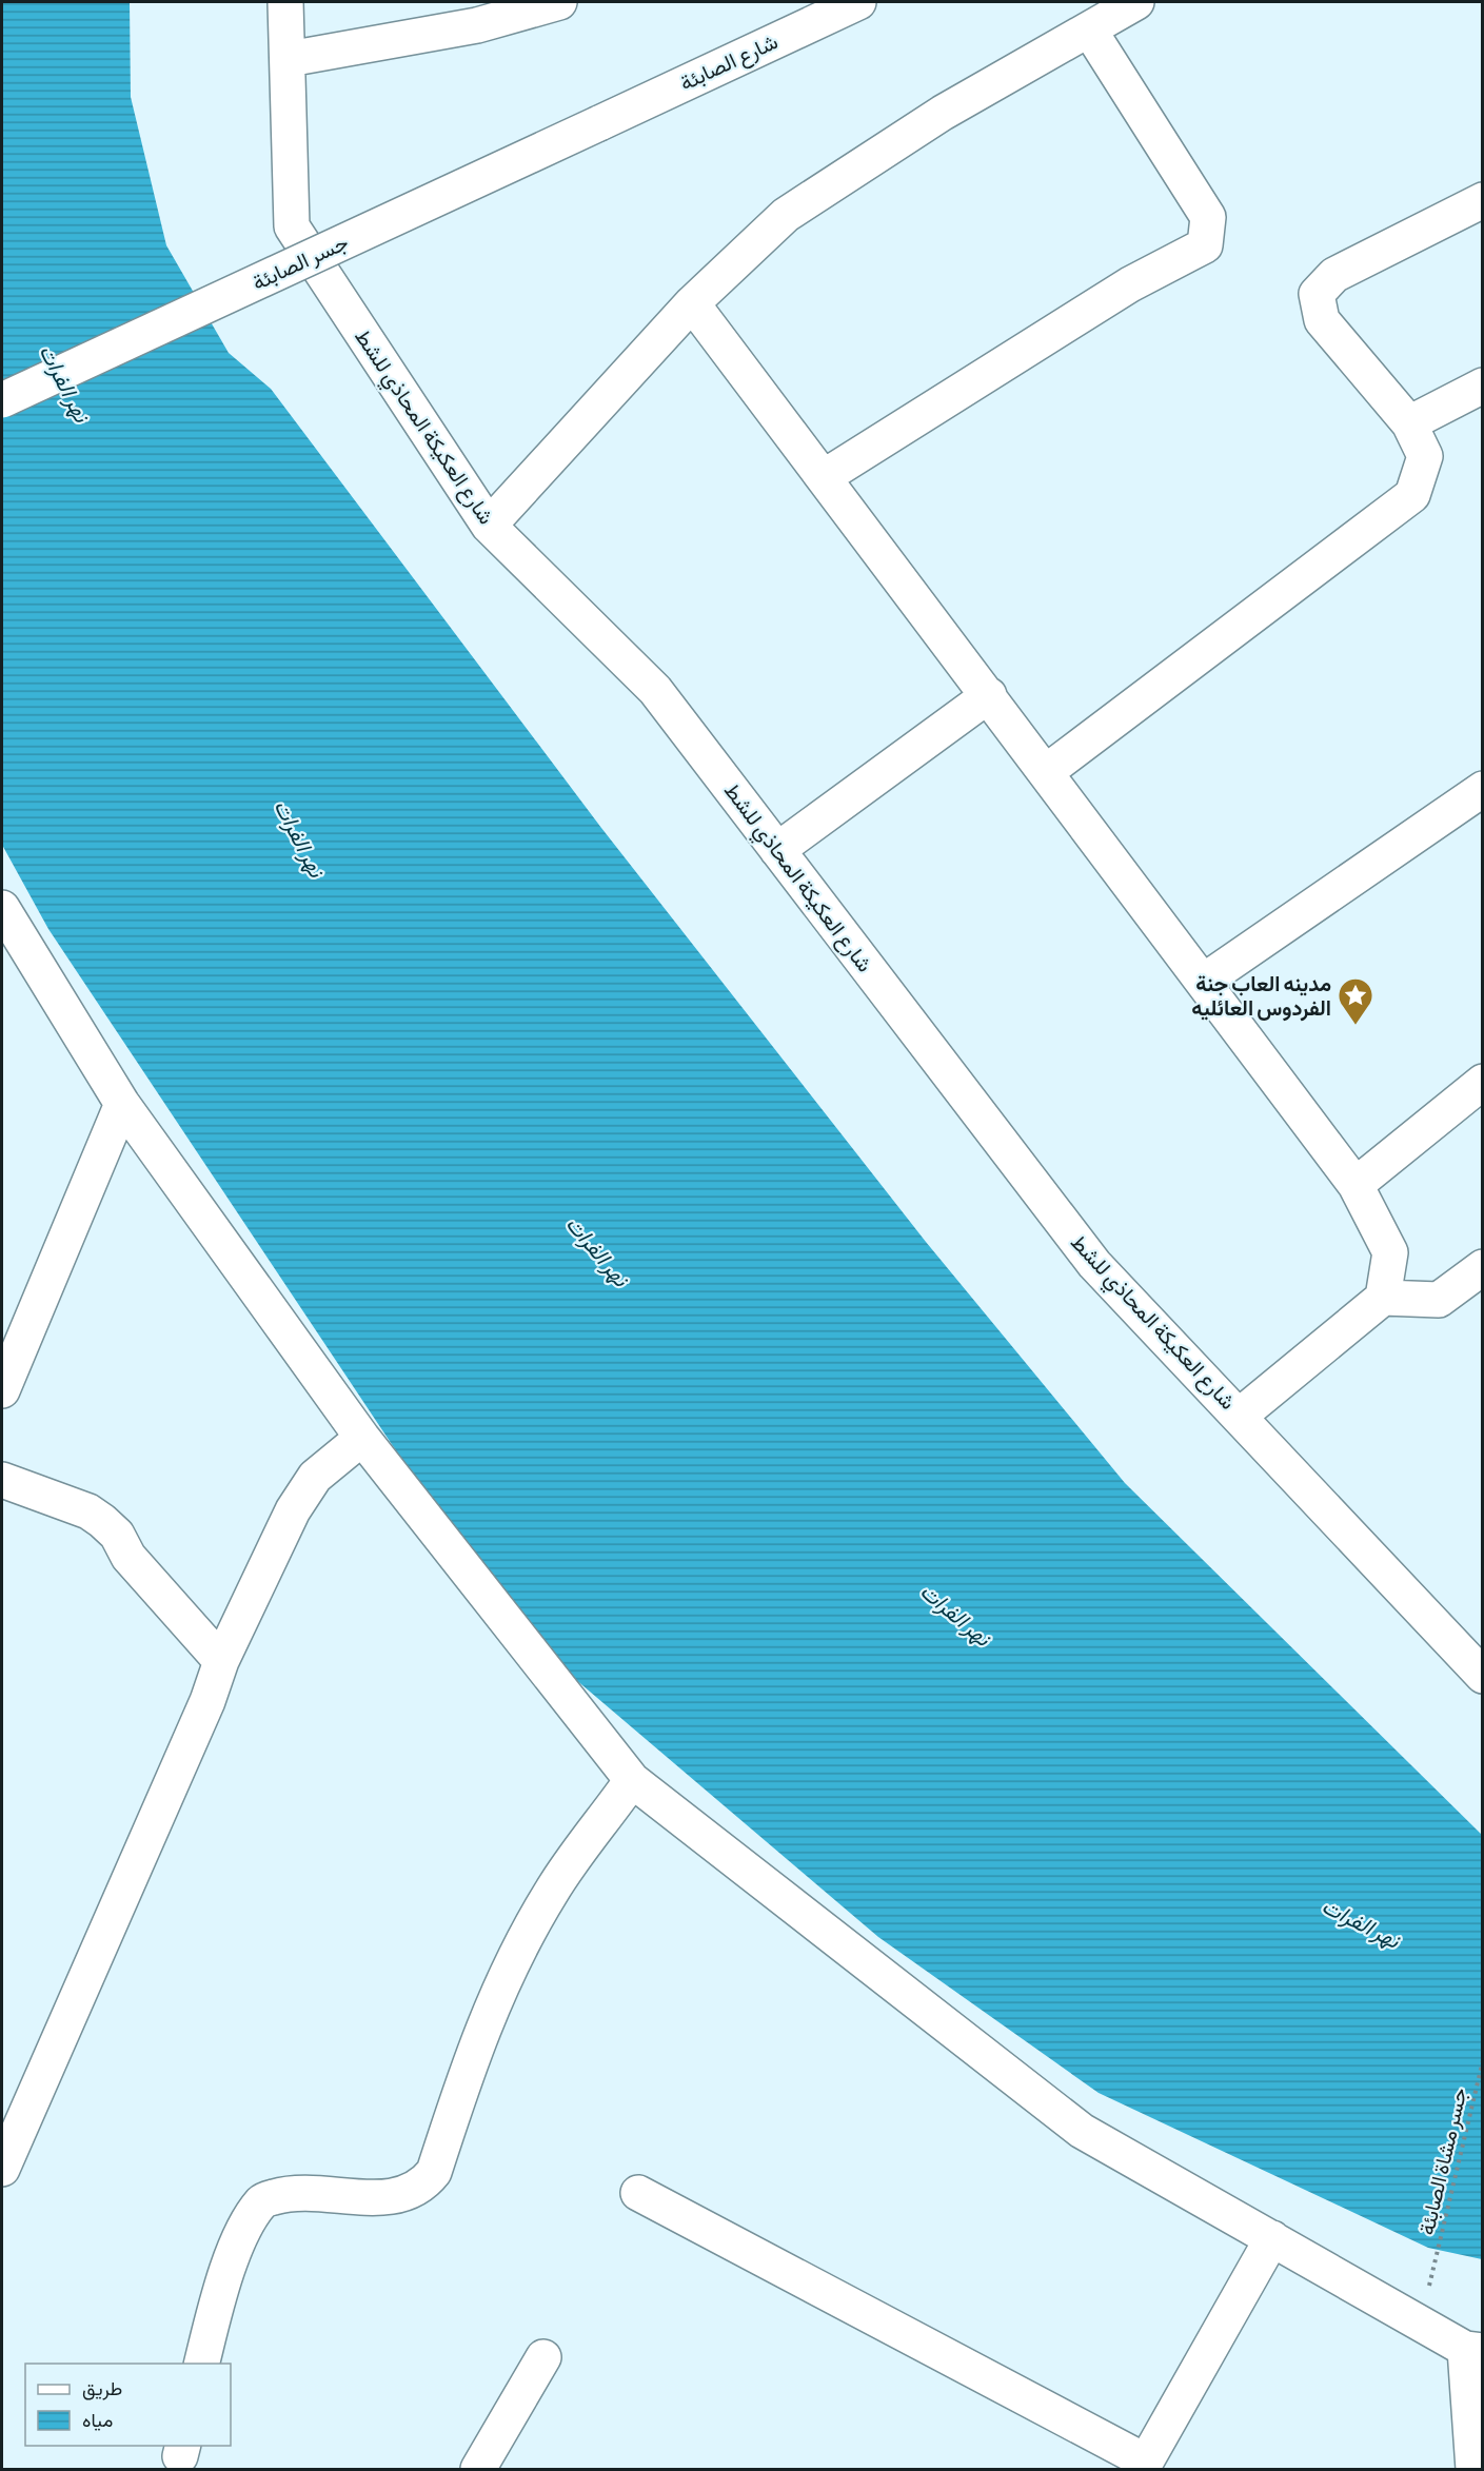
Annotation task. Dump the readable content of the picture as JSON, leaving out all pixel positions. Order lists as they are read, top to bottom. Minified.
{"streets":{"street":["شارع الصابئة","جسر الصابئة","شارع العكيكة المحاذي للشط"],"path":["جسر مشاة الصابئة"]},"crossings":[["شارع الصابئة","جسر الصابئة"]],"water":["نهر الفرات"],"places":{"place":["مدينه العاب جنة الفردوس العائليه"]},"legend":["طريق","مياه"]}
